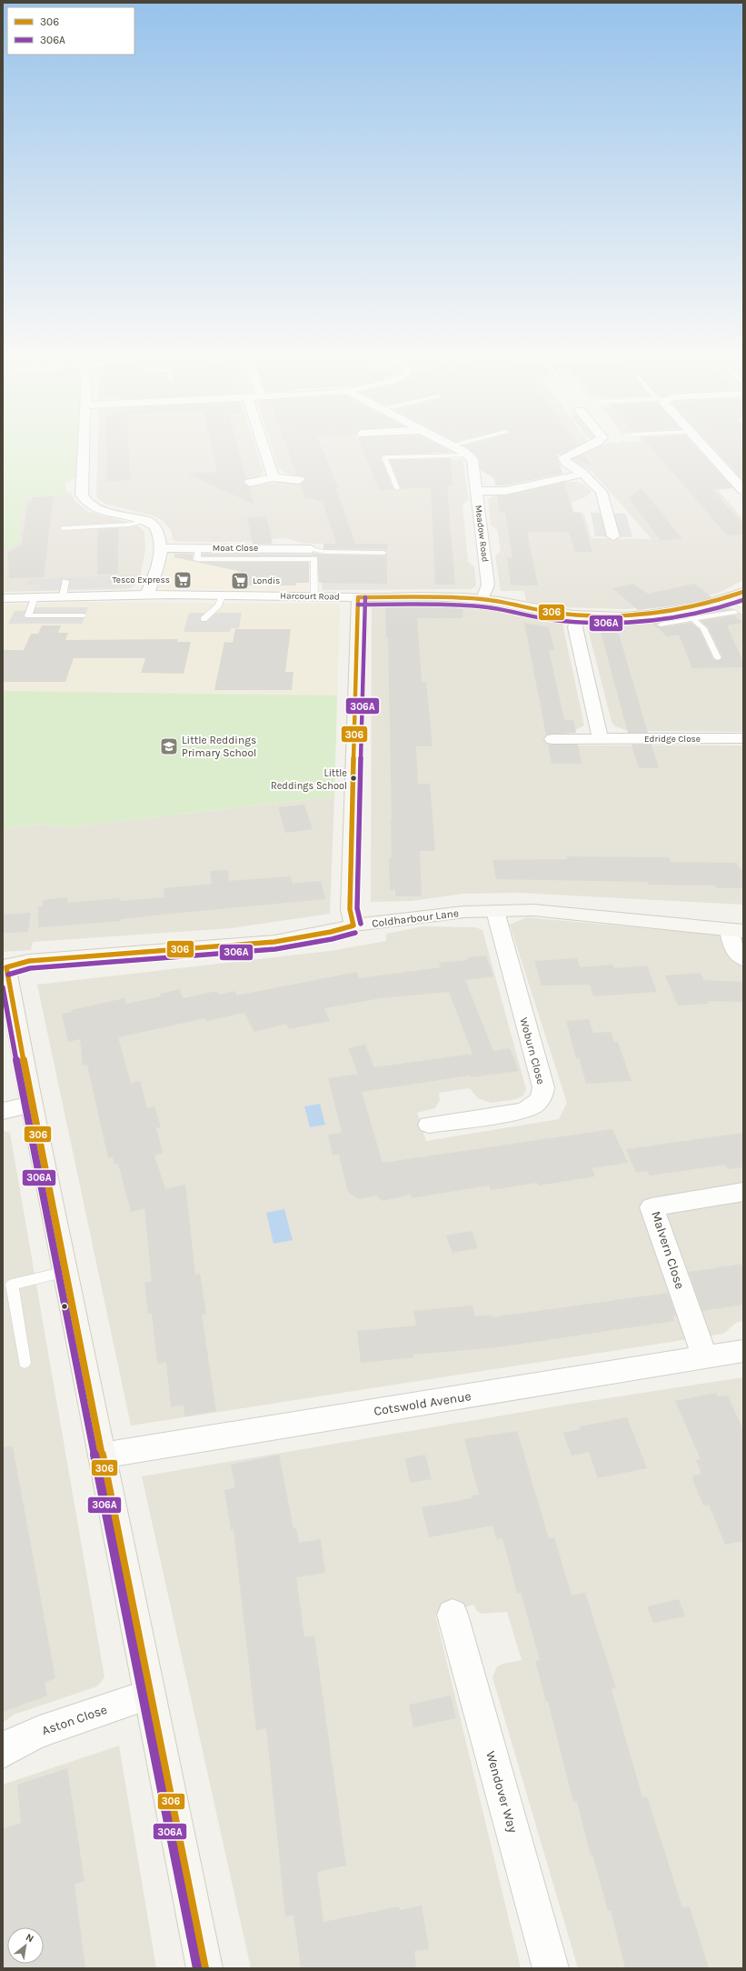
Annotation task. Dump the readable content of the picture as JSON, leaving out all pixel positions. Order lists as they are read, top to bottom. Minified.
{"streets":{"street":["Meadow Road","Moat Close","Harcourt Road","Edridge Close","Coldharbour Lane","Woburn Close","Malvern Close","Cotswold Avenue","Aston Close","Wendover Way"]},"crossings":[["Meadow Road","Harcourt Road"],["Coldharbour Lane","Woburn Close"],["Malvern Close","Cotswold Avenue"]],"places":{"supermarket":["Tesco Express","Londis"],"school or university":["Little Reddings Primary School"],"other":["Little Reddings School"]},"lines":["transit line 306","transit line 306A"],"legend":["306","306A"],"north":"top right"}
